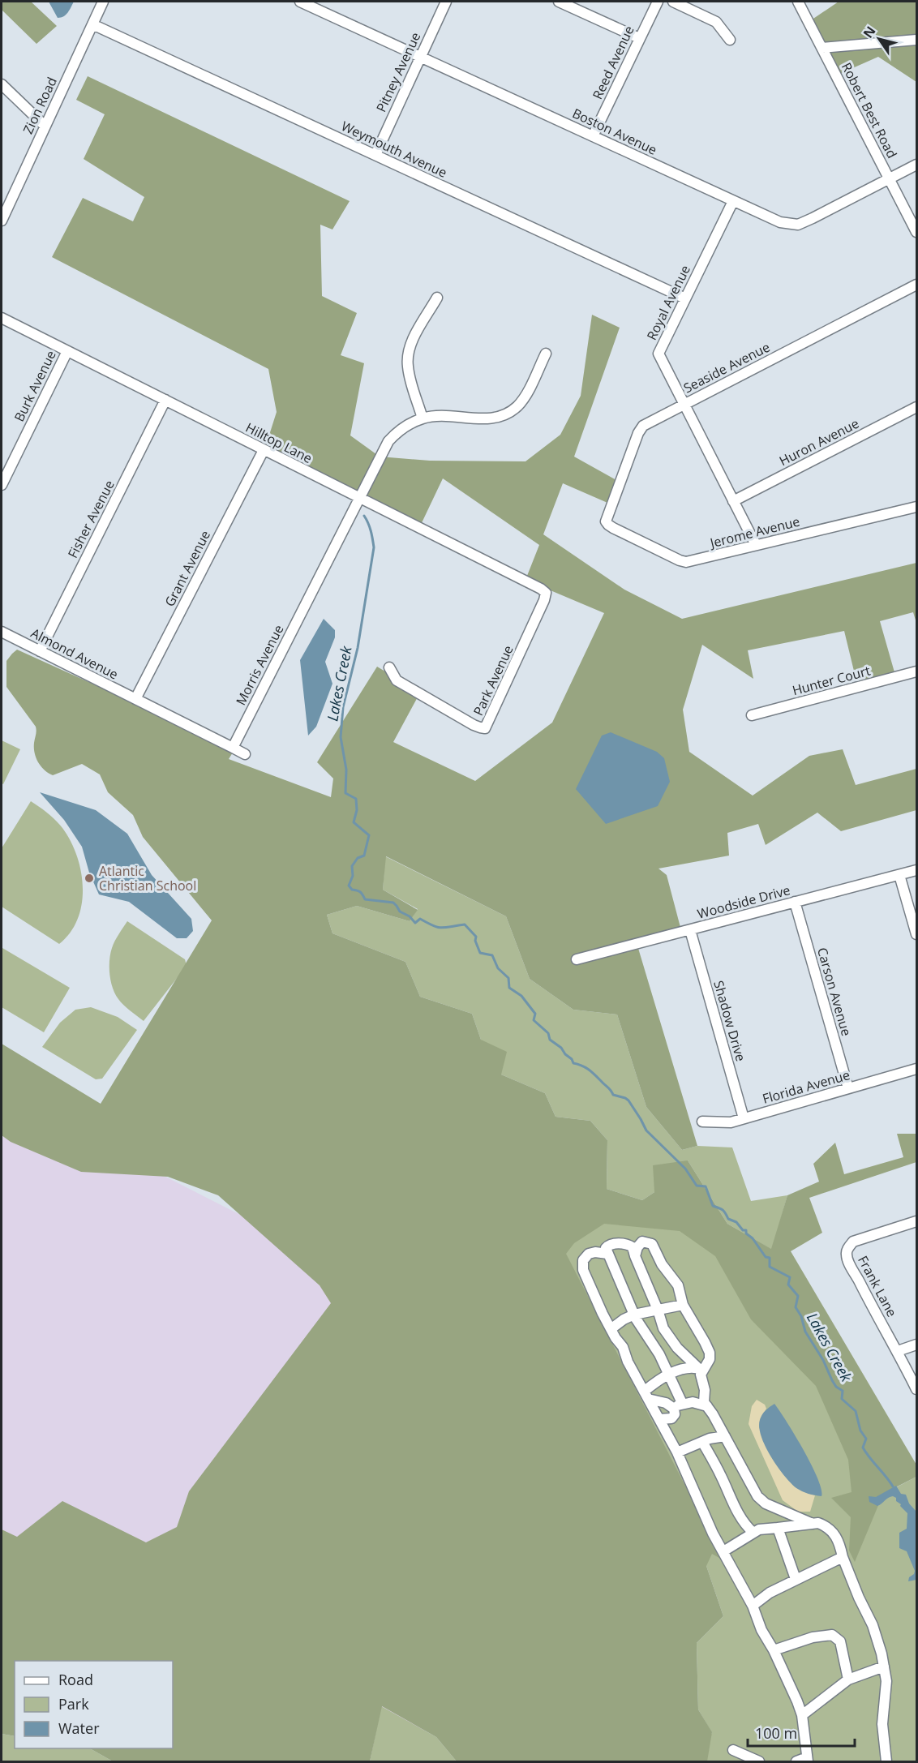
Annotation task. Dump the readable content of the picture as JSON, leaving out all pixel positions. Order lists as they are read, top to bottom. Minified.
{"streets":{"street":["Reed Avenue","Pitney Avenue","Zion Road","Robert Best Road","Boston Avenue","Weymouth Avenue","Royal Avenue","Seaside Avenue","Burk Avenue","Huron Avenue","Hilltop Lane","Fisher Avenue","Jerome Avenue","Grant Avenue","Almond Avenue","Morris Avenue","Park Avenue","Hunter Court","Woodside Drive","Carson Avenue","Shadow Drive","Florida Avenue","Frank Lane"]},"crossings":[["Reed Avenue","Boston Avenue"],["Pitney Avenue","Boston Avenue"],["Pitney Avenue","Weymouth Avenue"],["Zion Road","Weymouth Avenue"],["Robert Best Road","Boston Avenue"],["Boston Avenue","Royal Avenue"],["Weymouth Avenue","Royal Avenue"],["Royal Avenue","Seaside Avenue"],["Royal Avenue","Huron Avenue"],["Royal Avenue","Jerome Avenue"],["Seaside Avenue","Jerome Avenue"],["Burk Avenue","Hilltop Lane"],["Hilltop Lane","Fisher Avenue"],["Hilltop Lane","Grant Avenue"],["Hilltop Lane","Morris Avenue"],["Hilltop Lane","Park Avenue"],["Fisher Avenue","Almond Avenue"],["Grant Avenue","Almond Avenue"],["Woodside Drive","Carson Avenue"],["Woodside Drive","Shadow Drive"],["Carson Avenue","Florida Avenue"],["Shadow Drive","Florida Avenue"]],"water":["Lakes Creek"],"places":["Atlantic Christian School"],"legend":["Road","Park","Water"],"scale_bar":"100 m","north":"top left"}
